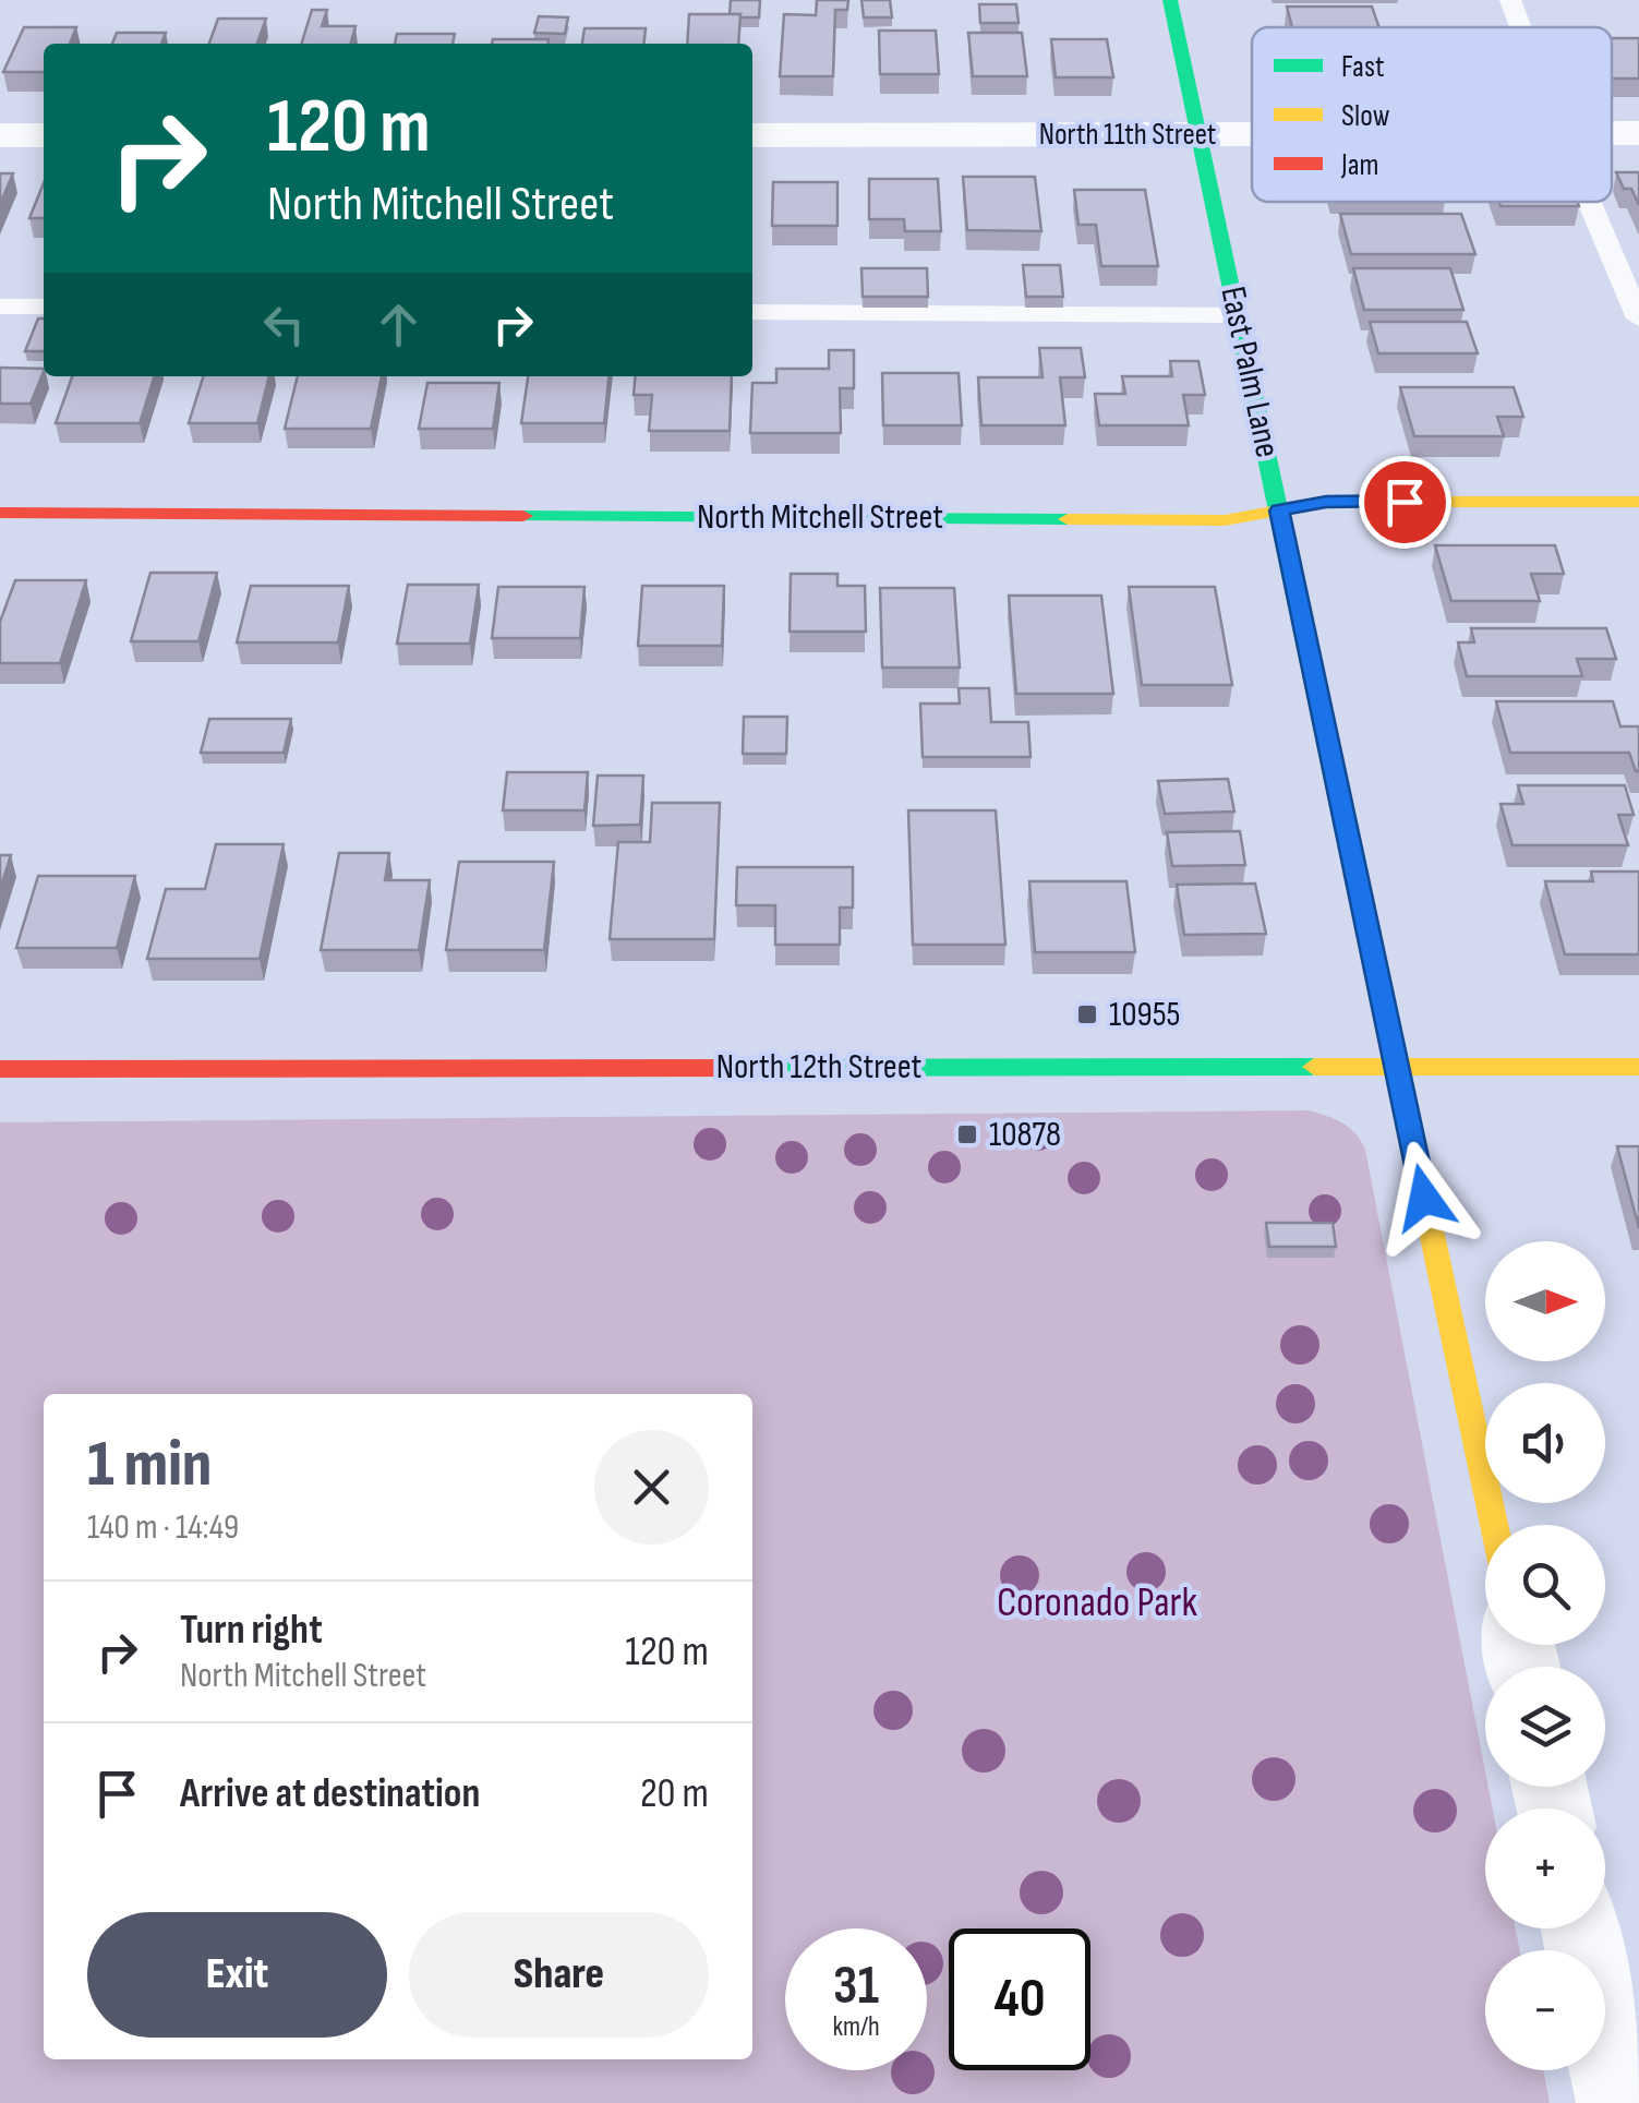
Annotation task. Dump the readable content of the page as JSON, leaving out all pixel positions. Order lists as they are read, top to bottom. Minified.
{"streets":{"street":["North 11th Street","East Palm Lane","North Mitchell Street","North 12th Street"]},"crossings":[["North 11th Street","East Palm Lane"],["East Palm Lane","North Mitchell Street"],["East Palm Lane","North 12th Street"]],"parks":["Coronado Park"],"places":{"transit":["10955","10878"]},"legend":["Fast","Slow","Jam"],"north":"right","page":{"turn":["120 m","North Mitchell Street"],"map_buttons":["+","−"],"heading":["1 min","140 m · 14:49"],"list":[{"name":"Turn right","note":"North Mitchell Street","value":"120 m"},{"name":"Arrive at destination","value":"20 m"}],"buttons":["Exit","Share"],"speed":"31 km/h","limit":"40"}}
